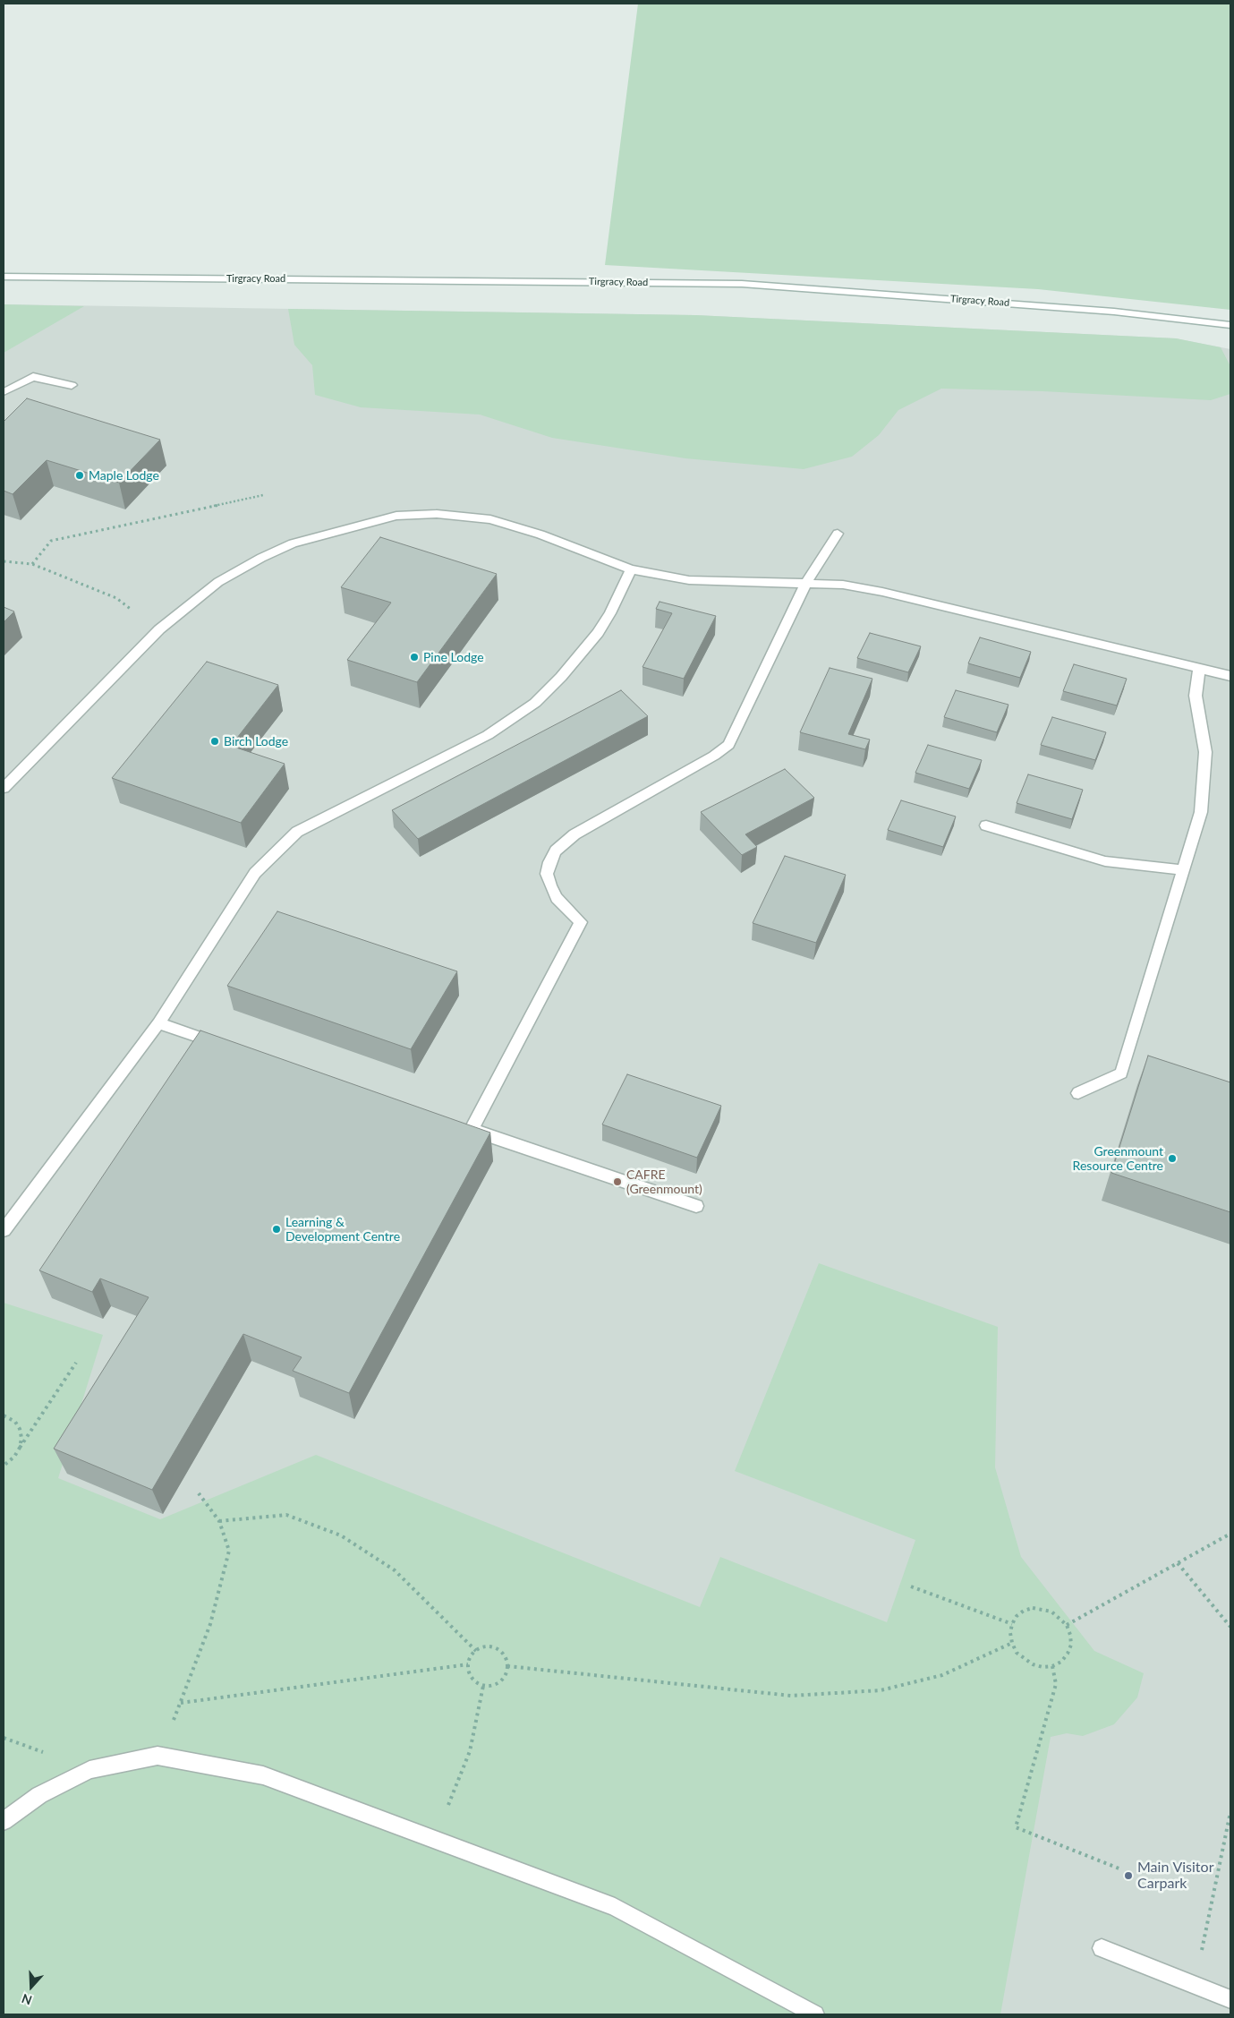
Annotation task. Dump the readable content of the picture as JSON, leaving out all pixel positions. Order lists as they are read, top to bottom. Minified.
{"streets":{"street":["Tirgracy Road"]},"places":["Maple Lodge","Pine Lodge","Birch Lodge","Greenmount Resource Centre","CAFRE (Greenmount)","Learning & Development Centre","Main Visitor Carpark"],"north":"bottom"}
